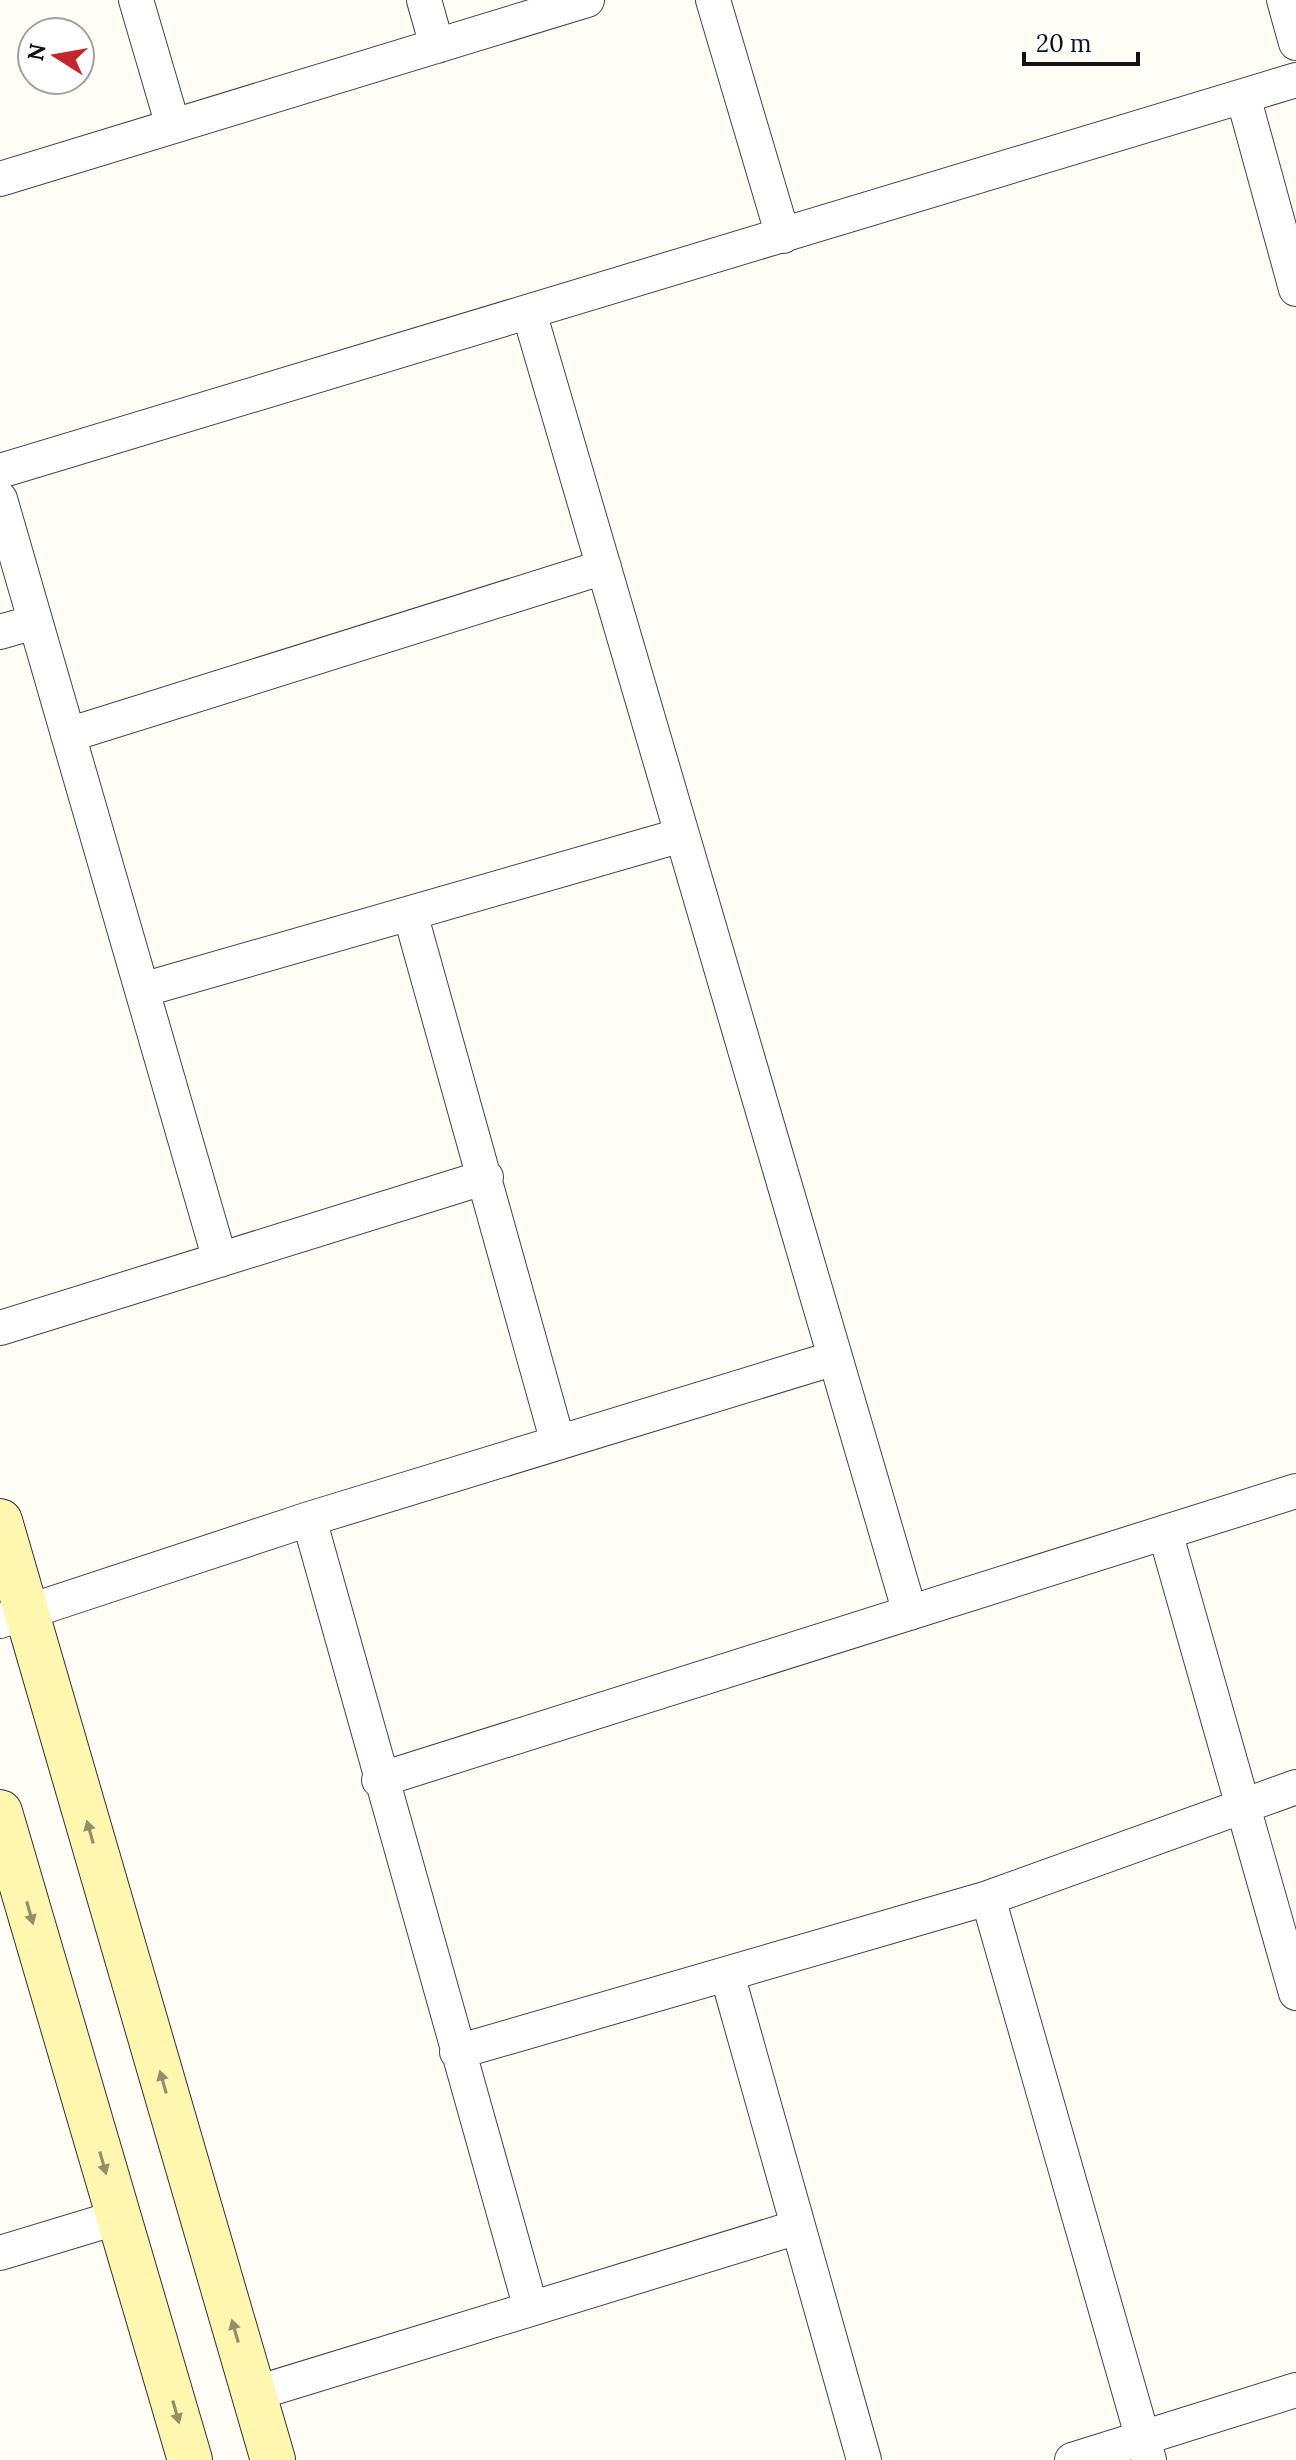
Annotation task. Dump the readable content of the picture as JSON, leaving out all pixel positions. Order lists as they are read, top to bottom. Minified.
{"scale_bar":"20 m","north":"left"}
